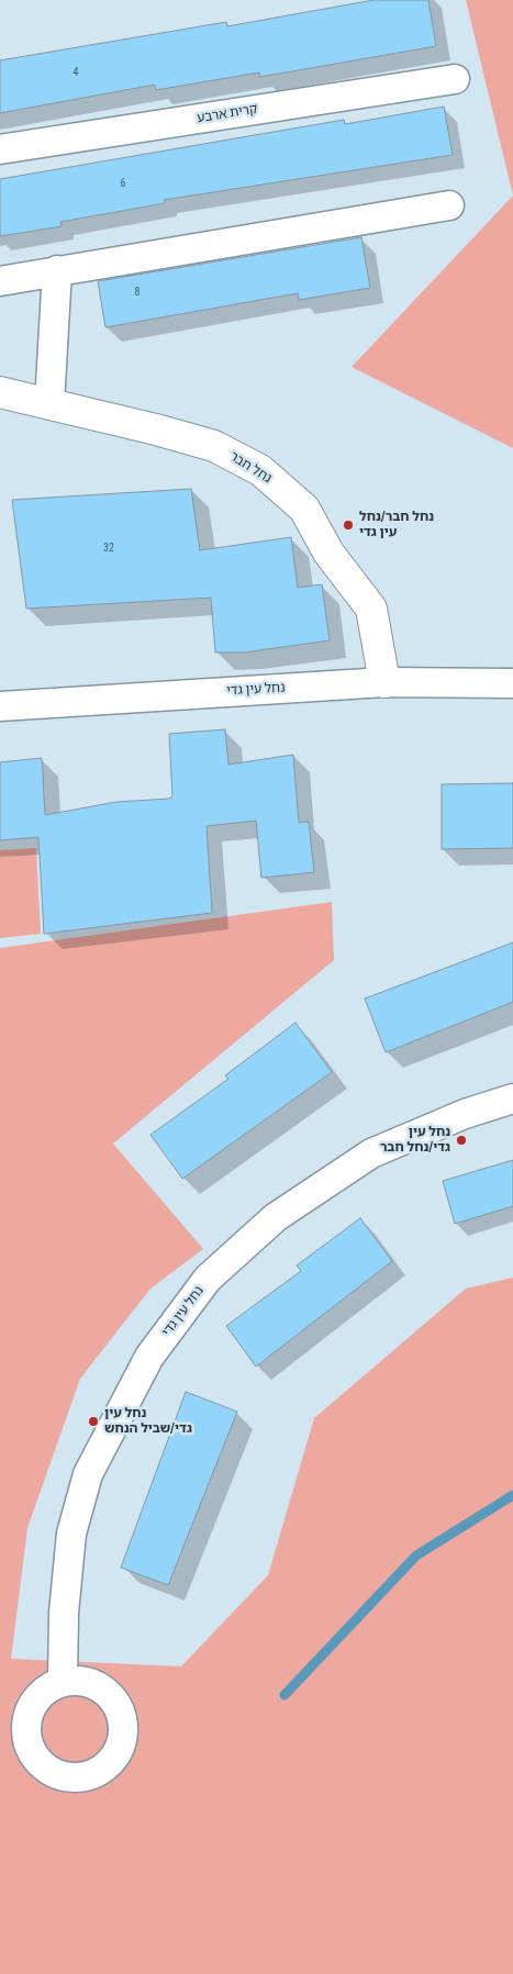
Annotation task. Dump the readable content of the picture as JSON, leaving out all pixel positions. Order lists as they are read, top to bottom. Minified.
{"streets":{"street":["קרית ארבע","נחל חבר","נחל עין גדי"]},"crossings":[["נחל חבר","נחל עין גדי"]],"places":["נחל חבר/נחל עין גדי","נחל עין גדי/נחל חבר","נחל עין גדי/שביל הנחש"],"house_numbers":["4","6","8","32"]}
